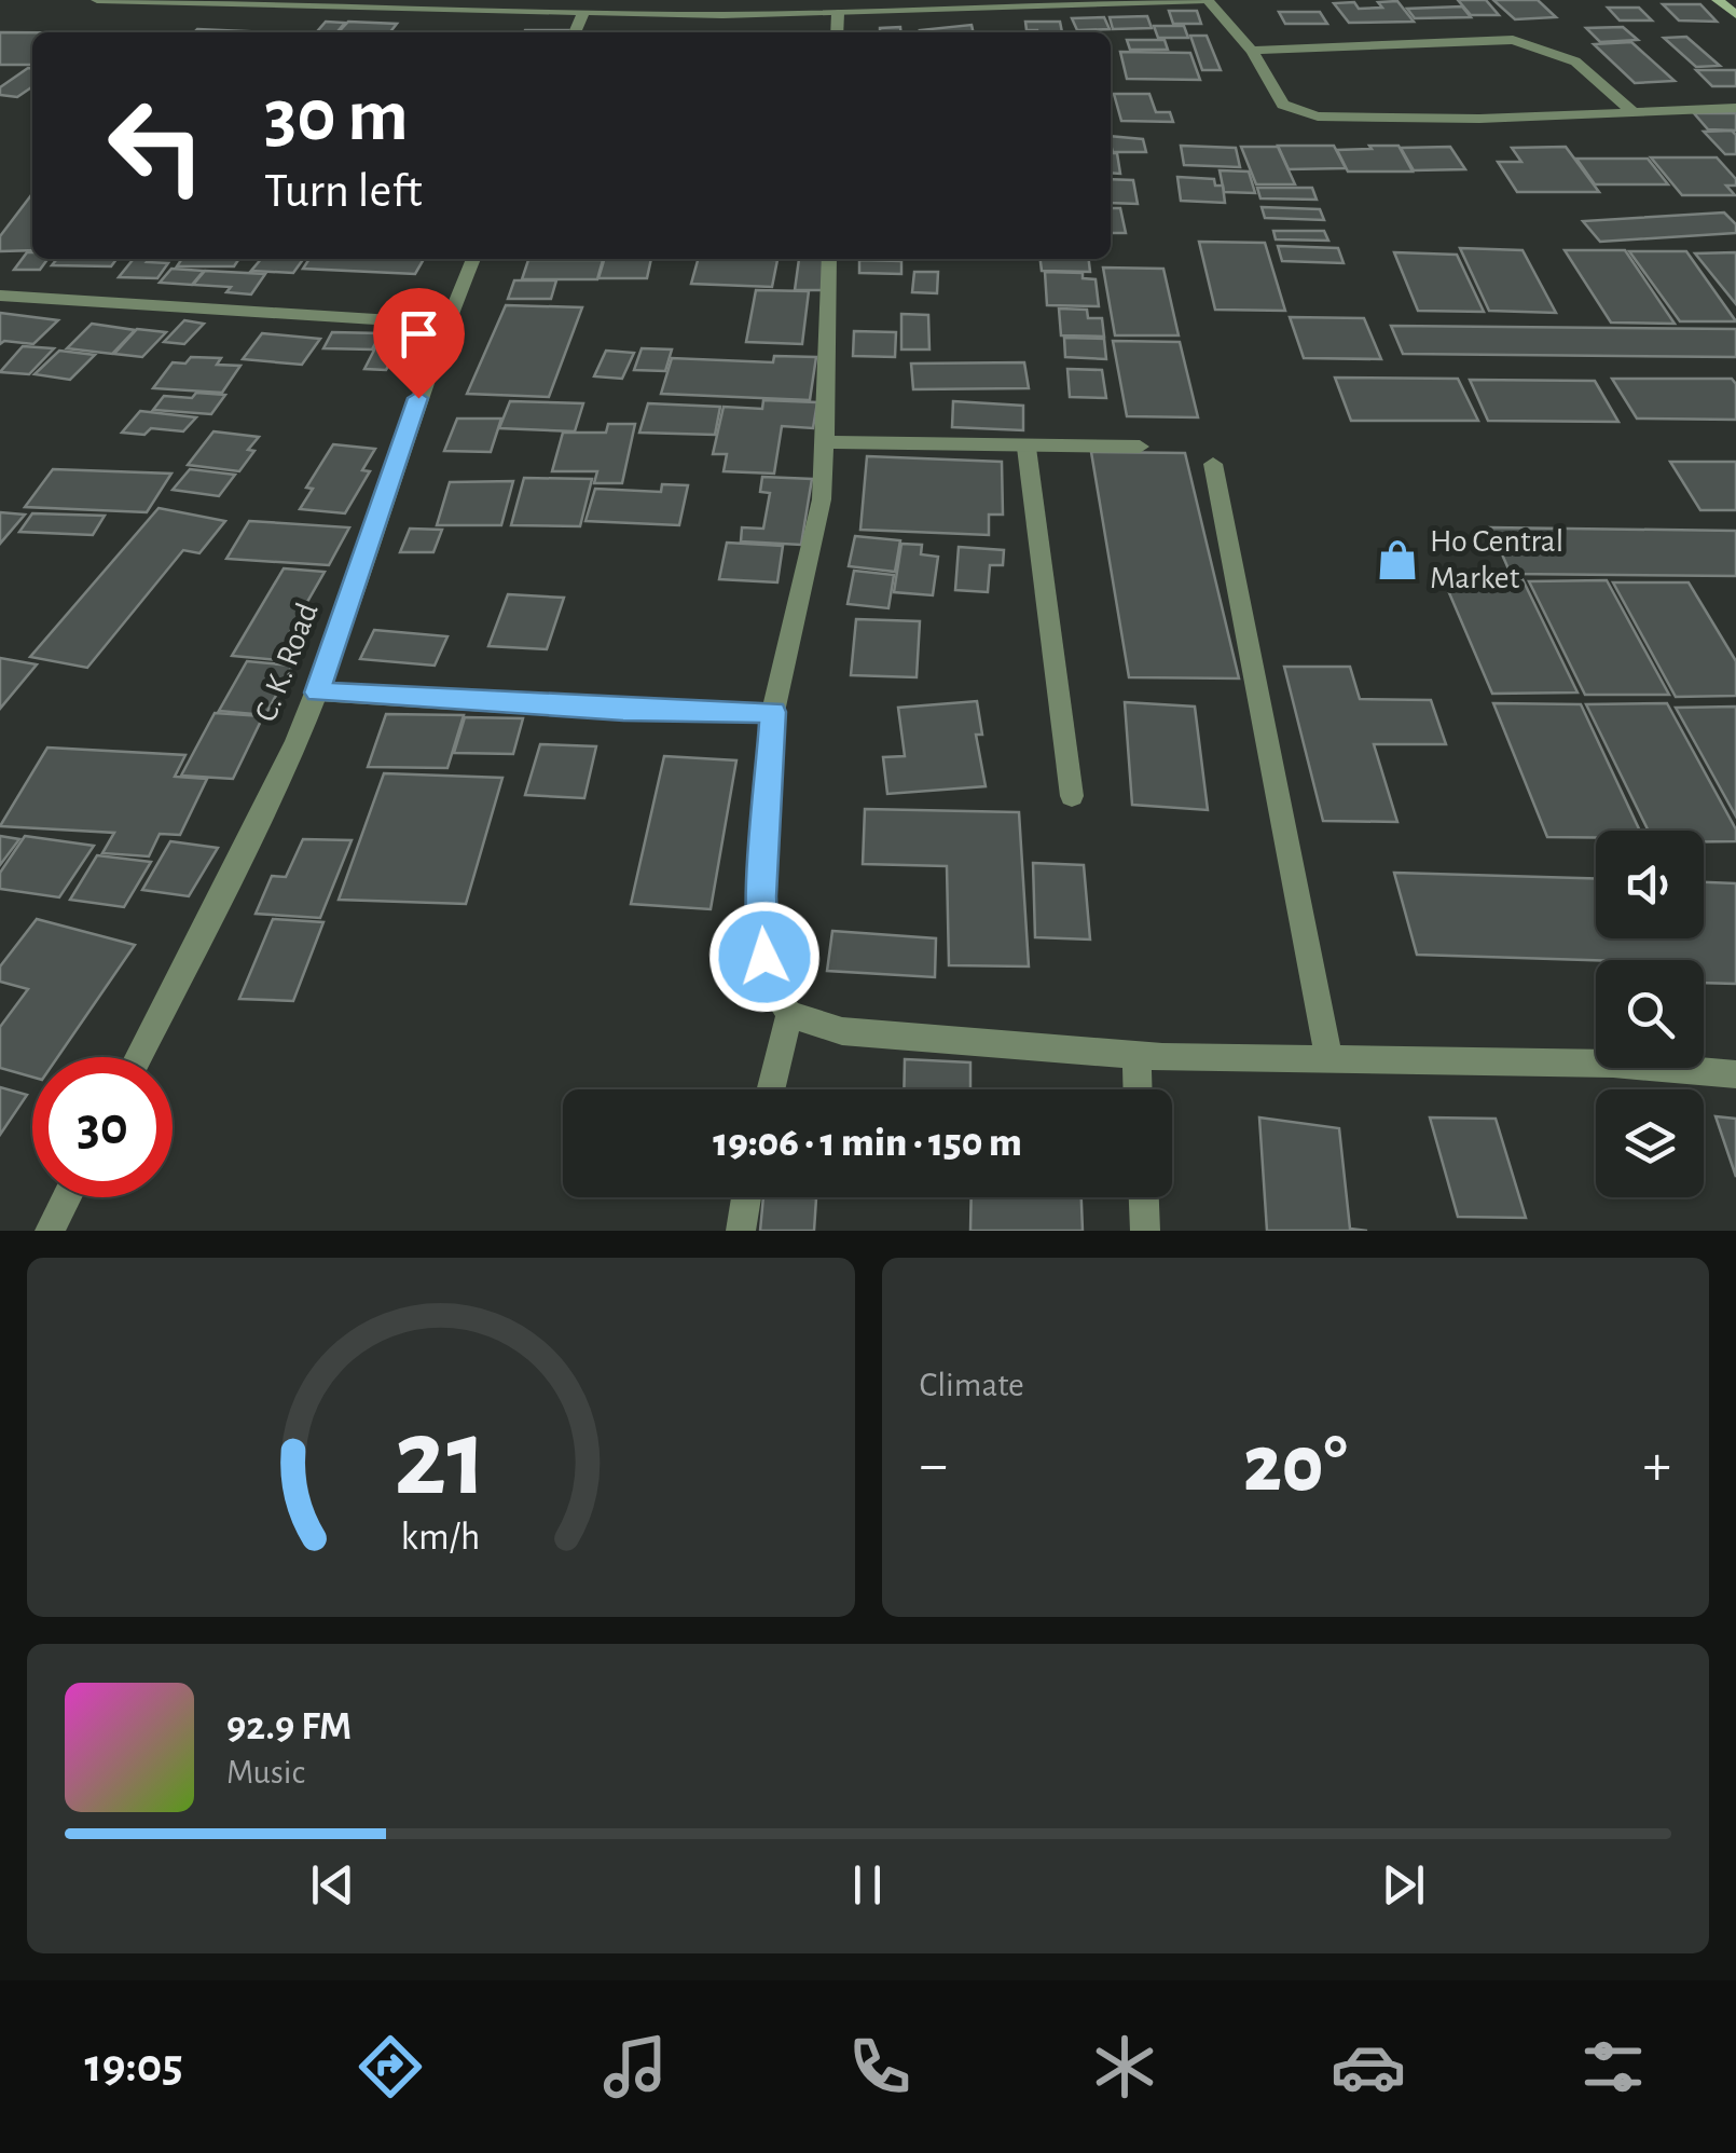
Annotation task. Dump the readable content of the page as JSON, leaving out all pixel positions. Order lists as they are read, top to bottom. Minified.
{"streets":{"street":["C. K. Road"]},"places":{"shop":["Ho Central Market"]},"page":{"turn":["30 m","Turn left"],"limit":"30","trip":"19:06 · 1 min · 150 m","tile":"Climate","heat":["−","20°","+"],"song":["92.9 FM","Music"],"tabs":"19:05","gauge":["21","km/h"]}}
